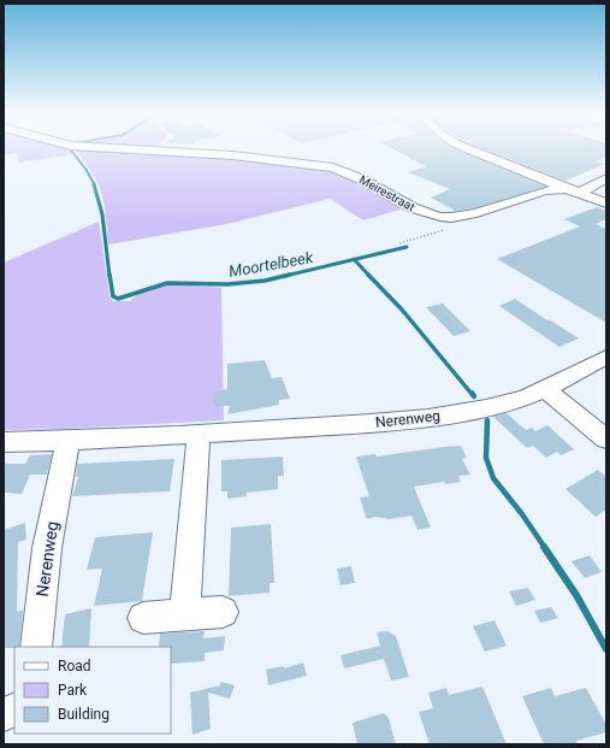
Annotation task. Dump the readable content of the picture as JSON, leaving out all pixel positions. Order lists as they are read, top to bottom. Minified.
{"streets":{"street":["Meirestraat","Nerenweg"]},"water":["Moortelbeek"],"legend":["Road","Park","Building"]}
